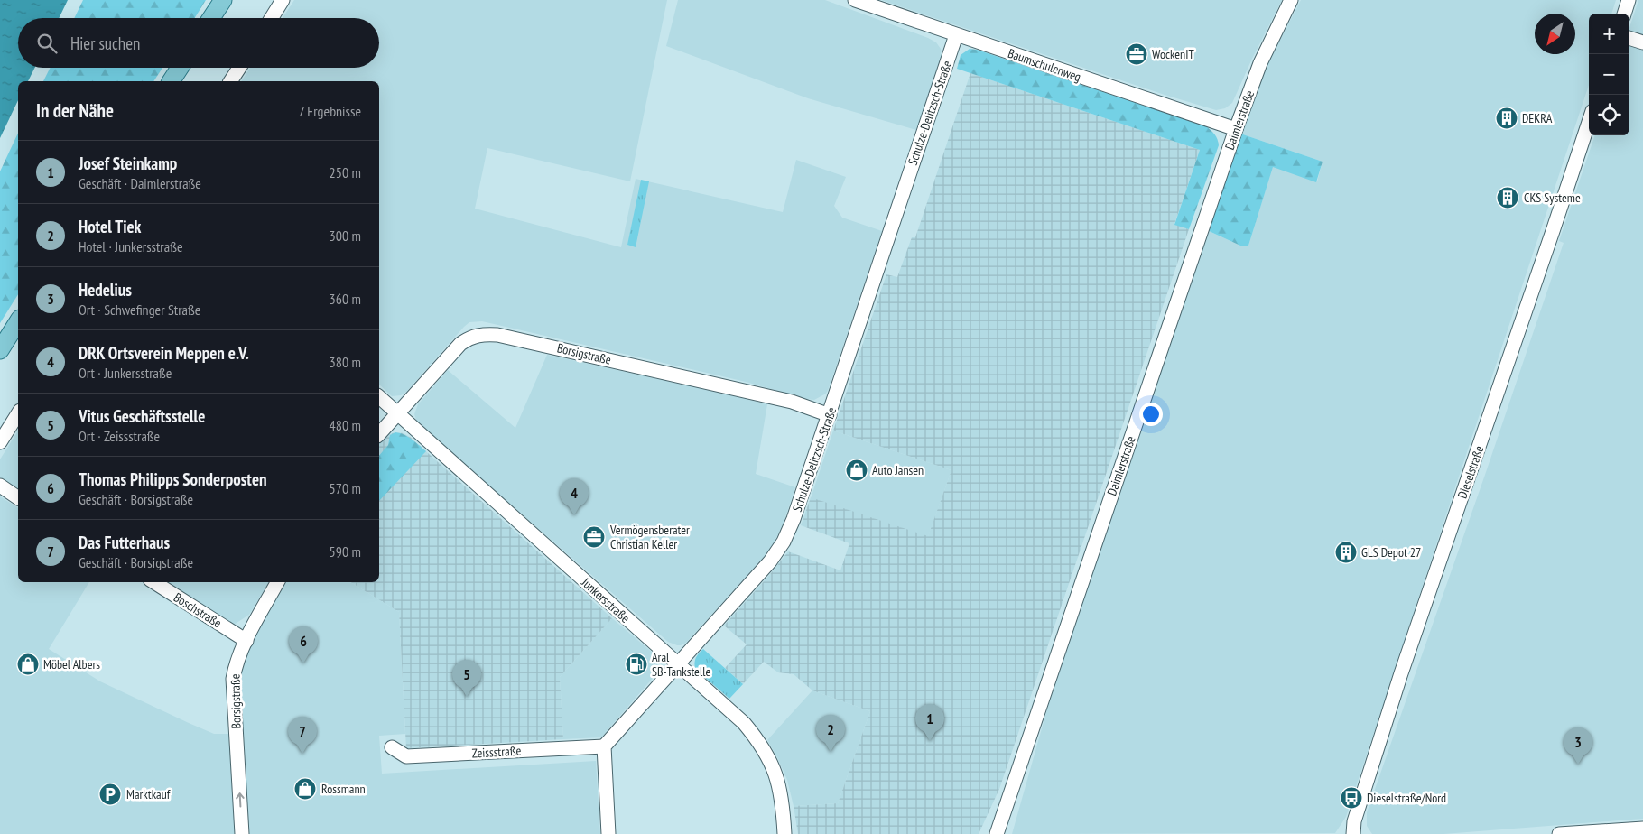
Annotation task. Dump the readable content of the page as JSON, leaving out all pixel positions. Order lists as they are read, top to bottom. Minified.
{"streets":{"street":["Baumschulenweg","Schulze-Delitzsch-Straße","Daimlerstraße","Borsigstraße","Dieselstraße","Junkersstraße","Boschstraße","Zeissstraße"]},"crossings":[["Baumschulenweg","Schulze-Delitzsch-Straße"],["Baumschulenweg","Daimlerstraße"],["Schulze-Delitzsch-Straße","Borsigstraße"],["Schulze-Delitzsch-Straße","Junkersstraße"],["Schulze-Delitzsch-Straße","Zeissstraße"],["Borsigstraße","Junkersstraße"],["Borsigstraße","Boschstraße"]],"places":{"office":["WockenIT","Vermögensberater Christian Keller"],"building":["DEKRA","CKS Systeme","GLS Depot 27"],"shop":["Auto Jansen","Möbel Albers","Rossmann"],"fuel station":["Aral SB-Tankstelle"],"parking":["Marktkauf"],"bus stop":["Dieselstraße/Nord"]},"north":"bottom left","page":{"map_buttons":["+","−"],"search":"Hier suchen","heading":["In der Nähe","7 Ergebnisse"],"list":[{"mark":"1","name":"Josef Steinkamp","note":"Geschäft · Daimlerstraße","value":"250 m"},{"mark":"2","name":"Hotel Tiek","note":"Hotel · Junkersstraße","value":"300 m"},{"mark":"3","name":"Hedelius","note":"Ort · Schwefinger Straße","value":"360 m"},{"mark":"4","name":"DRK Ortsverein Meppen e.V.","note":"Ort · Junkersstraße","value":"380 m"},{"mark":"5","name":"Vitus Geschäftsstelle","note":"Ort · Zeissstraße","value":"480 m"},{"mark":"6","name":"Thomas Philipps Sonderposten","note":"Geschäft · Borsigstraße","value":"570 m"},{"mark":"7","name":"Das Futterhaus","note":"Geschäft · Borsigstraße","value":"590 m"}],"pins":["4","6","5","1","2","7","3"]}}
